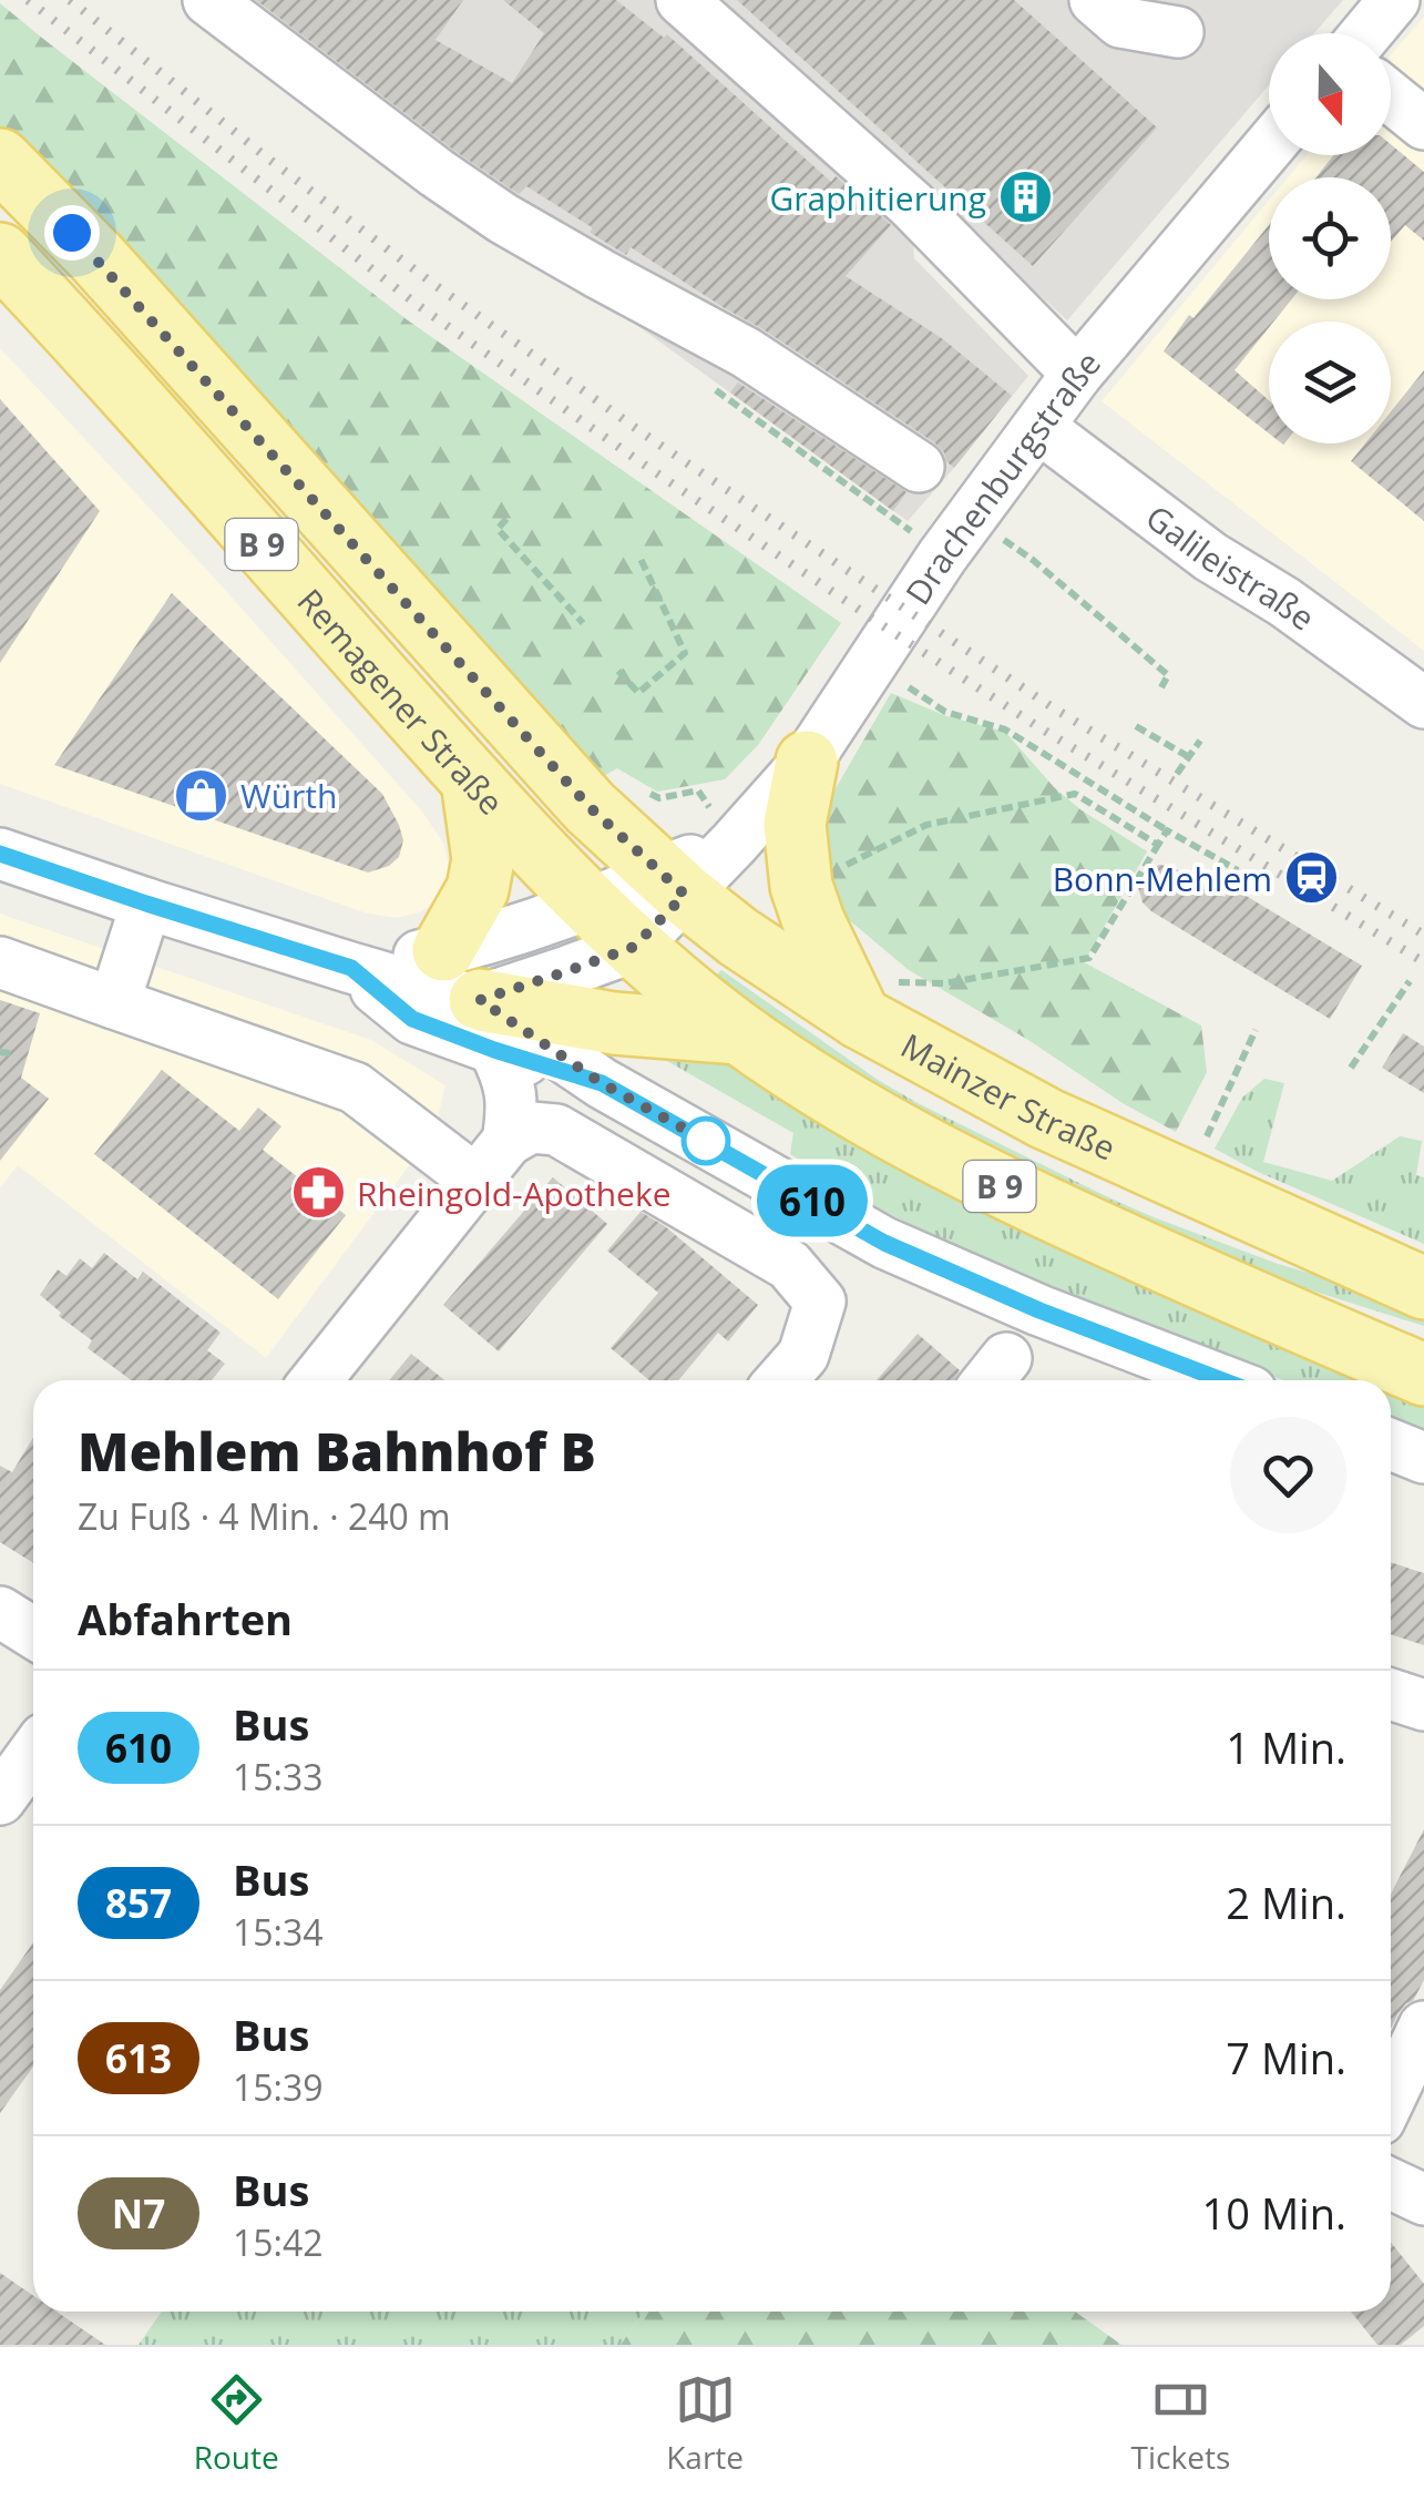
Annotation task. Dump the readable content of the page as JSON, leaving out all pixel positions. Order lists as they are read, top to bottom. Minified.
{"streets":{"main road":["B 9","Remagener Straße","Mainzer Straße"],"street":["Drachenburgstraße","Galileistraße"]},"crossings":[["Drachenburgstraße","Galileistraße"],["Drachenburgstraße","Remagener Straße"],["Drachenburgstraße","Mainzer Straße"],["B 9","Remagener Straße"],["Remagener Straße","Mainzer Straße"]],"places":{"building":["Graphitierung"],"shop":["Würth"],"station":["Bonn-Mehlem"],"pharmacy":["Rheingold-Apotheke"]},"lines":["bus line 610"],"north":"bottom","page":{"on_map":"610","heading":[["Mehlem Bahnhof B","Zu Fuß · 4 Min. · 240 m"],"Abfahrten"],"list":[{"mark":"610","name":"Bus","note":"15:33","value":"1 Min."},{"mark":"857","name":"Bus","note":"15:34","value":"2 Min."},{"mark":"613","name":"Bus","note":"15:39","value":"7 Min."},{"mark":"N7","name":"Bus","note":"15:42","value":"10 Min."}],"tabs":["Route","Karte","Tickets"]}}
